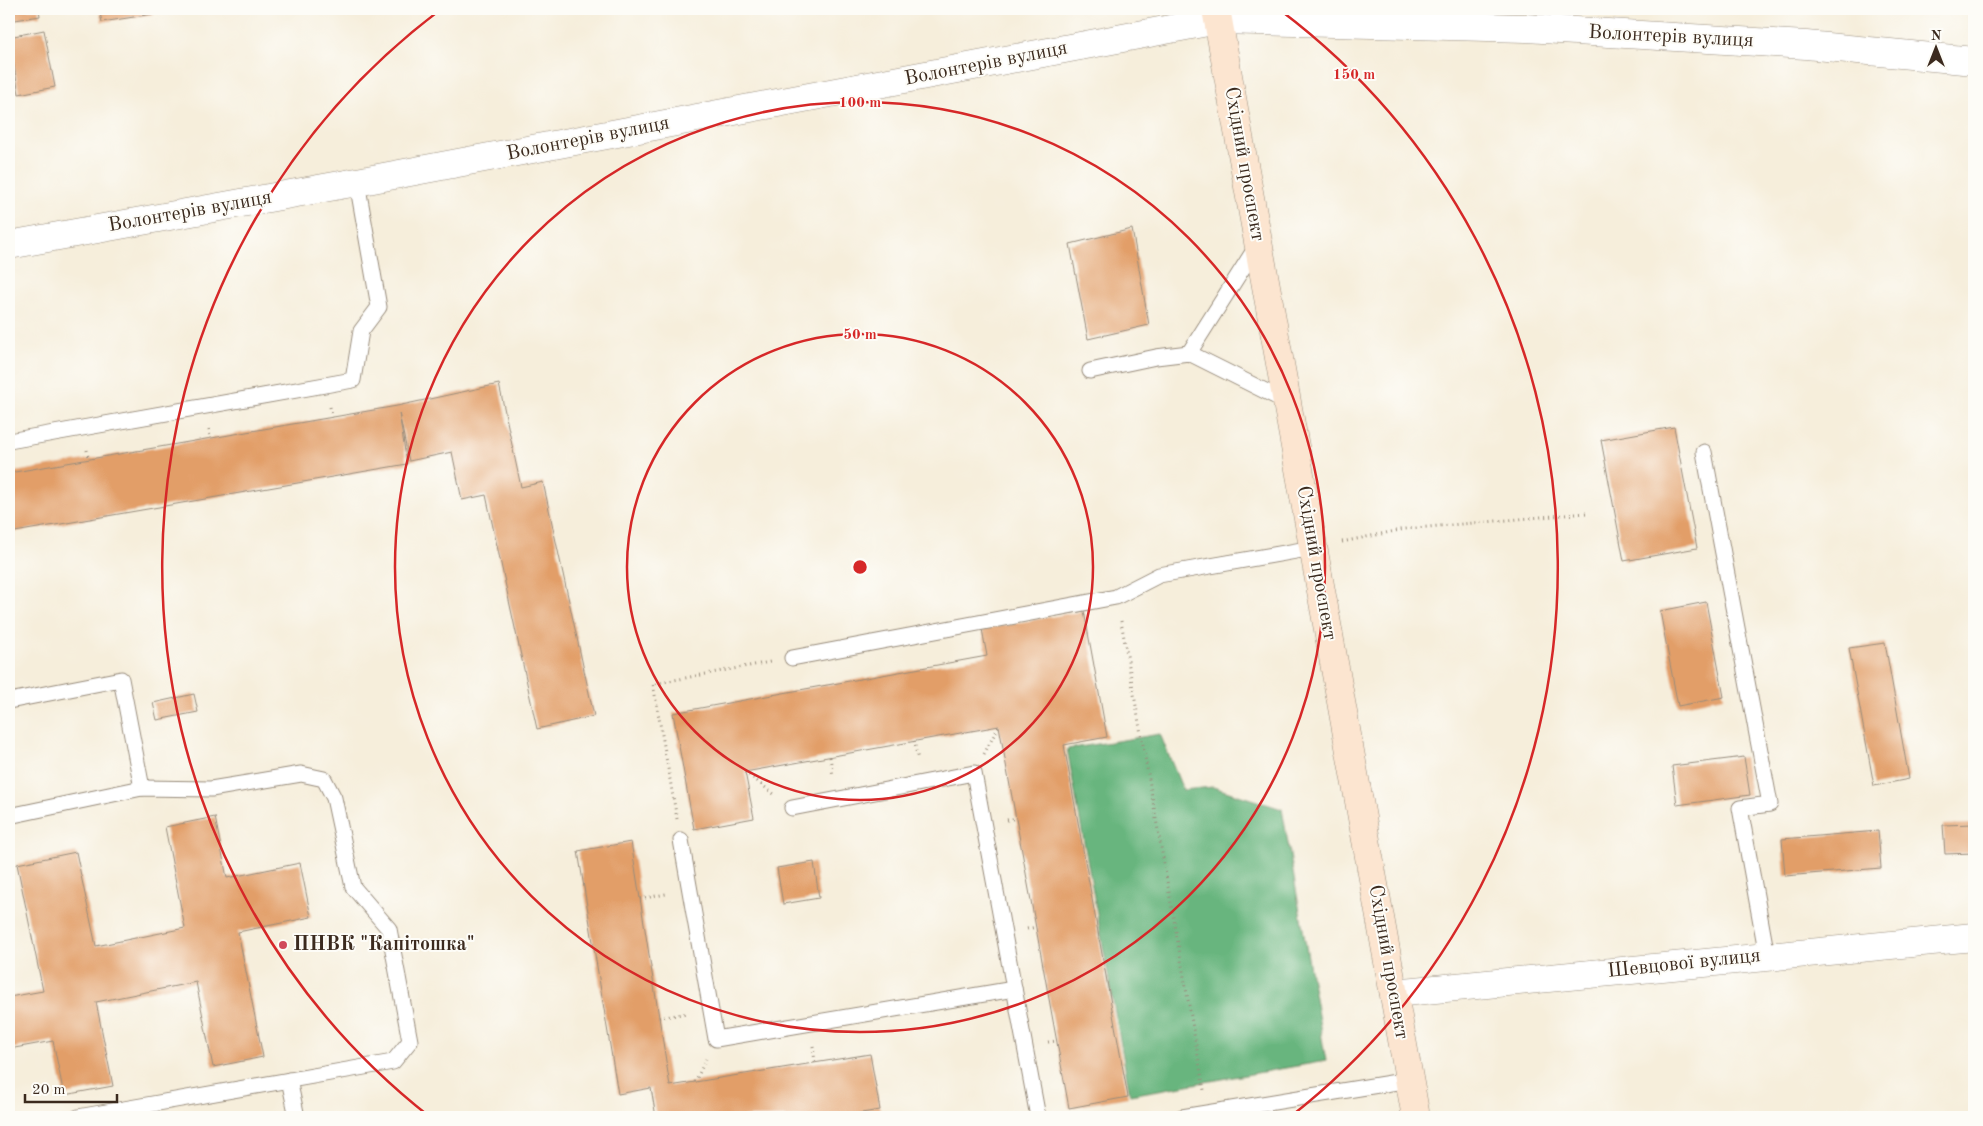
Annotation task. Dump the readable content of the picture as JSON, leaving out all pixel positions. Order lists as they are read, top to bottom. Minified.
{"streets":{"main road":["Східний проспект"],"street":["Волонтерів вулиця","Шевцової вулиця"]},"crossings":[["Волонтерів вулиця","Східний проспект"],["Східний проспект","Шевцової вулиця"]],"places":["ПНВК \"Капітошка\""],"scale_bar":"20 m","north":"top","rings":["150 m","100 m","50 m"]}
